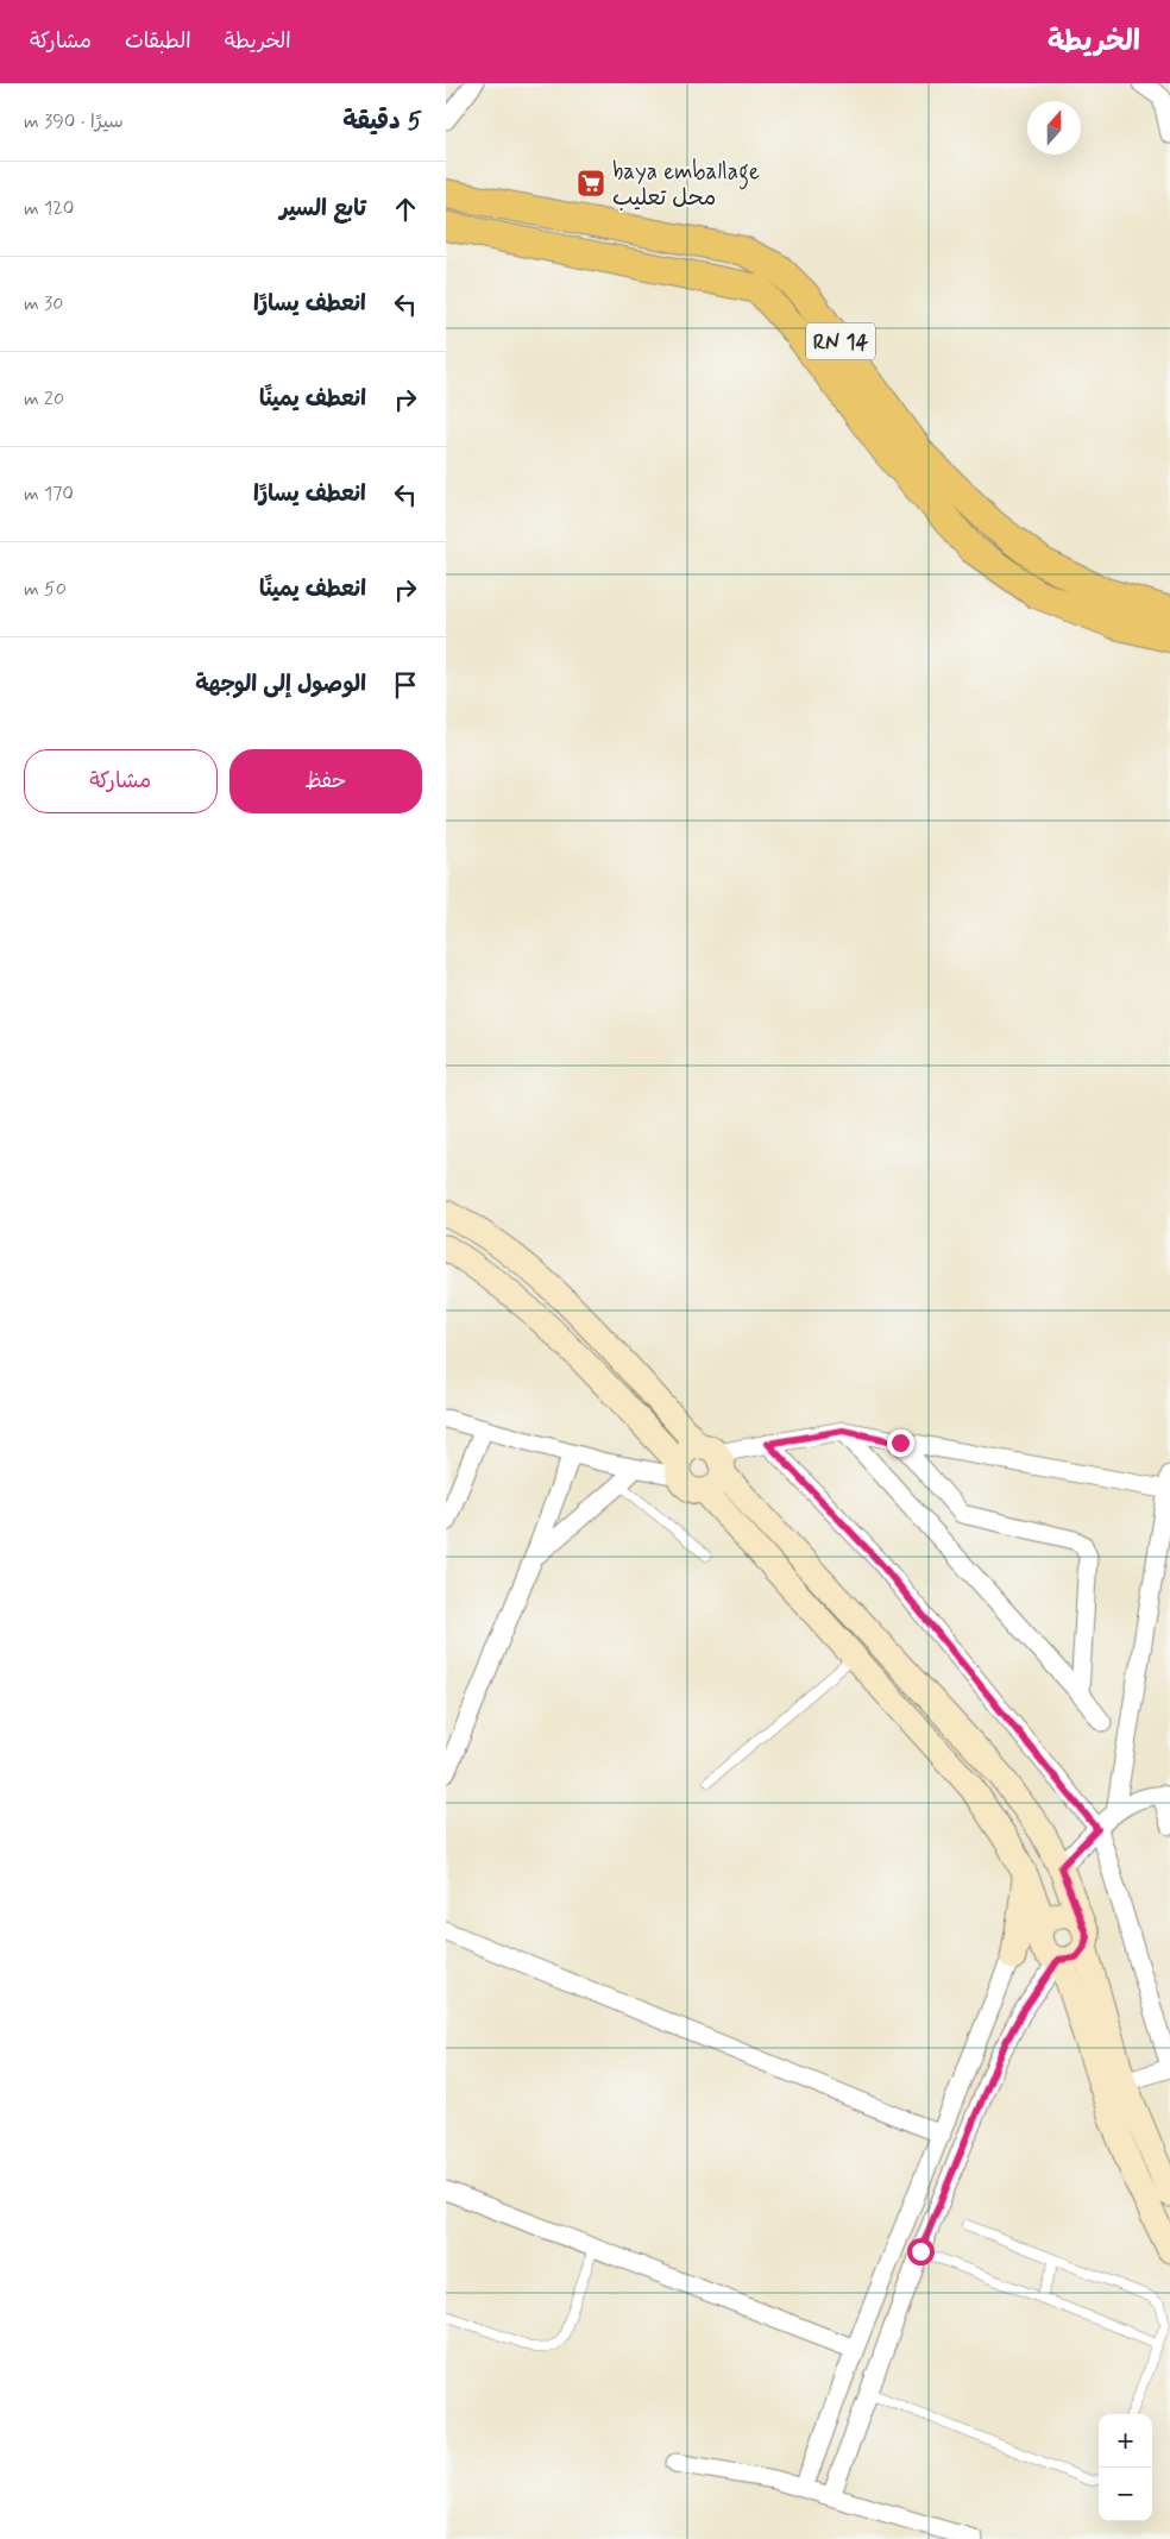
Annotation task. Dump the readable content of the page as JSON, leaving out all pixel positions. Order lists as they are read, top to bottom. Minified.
{"streets":{"main road":["RN 14"]},"places":{"supermarket":["baya emballage محل تعليب"]},"north":"top","page":{"header":"الخريطة","nav":["الخريطة","الطبقات","مشاركة"],"heading":["5 دقيقة","سيرًا · 390 m"],"list":[["تابع السير","120 m"],["انعطف يسارًا","30 m"],["انعطف يمينًا","20 m"],["انعطف يسارًا","170 m"],["انعطف يمينًا","50 m"],"الوصول إلى الوجهة"],"buttons":["حفظ","مشاركة"],"map_buttons":["+","−"]}}
